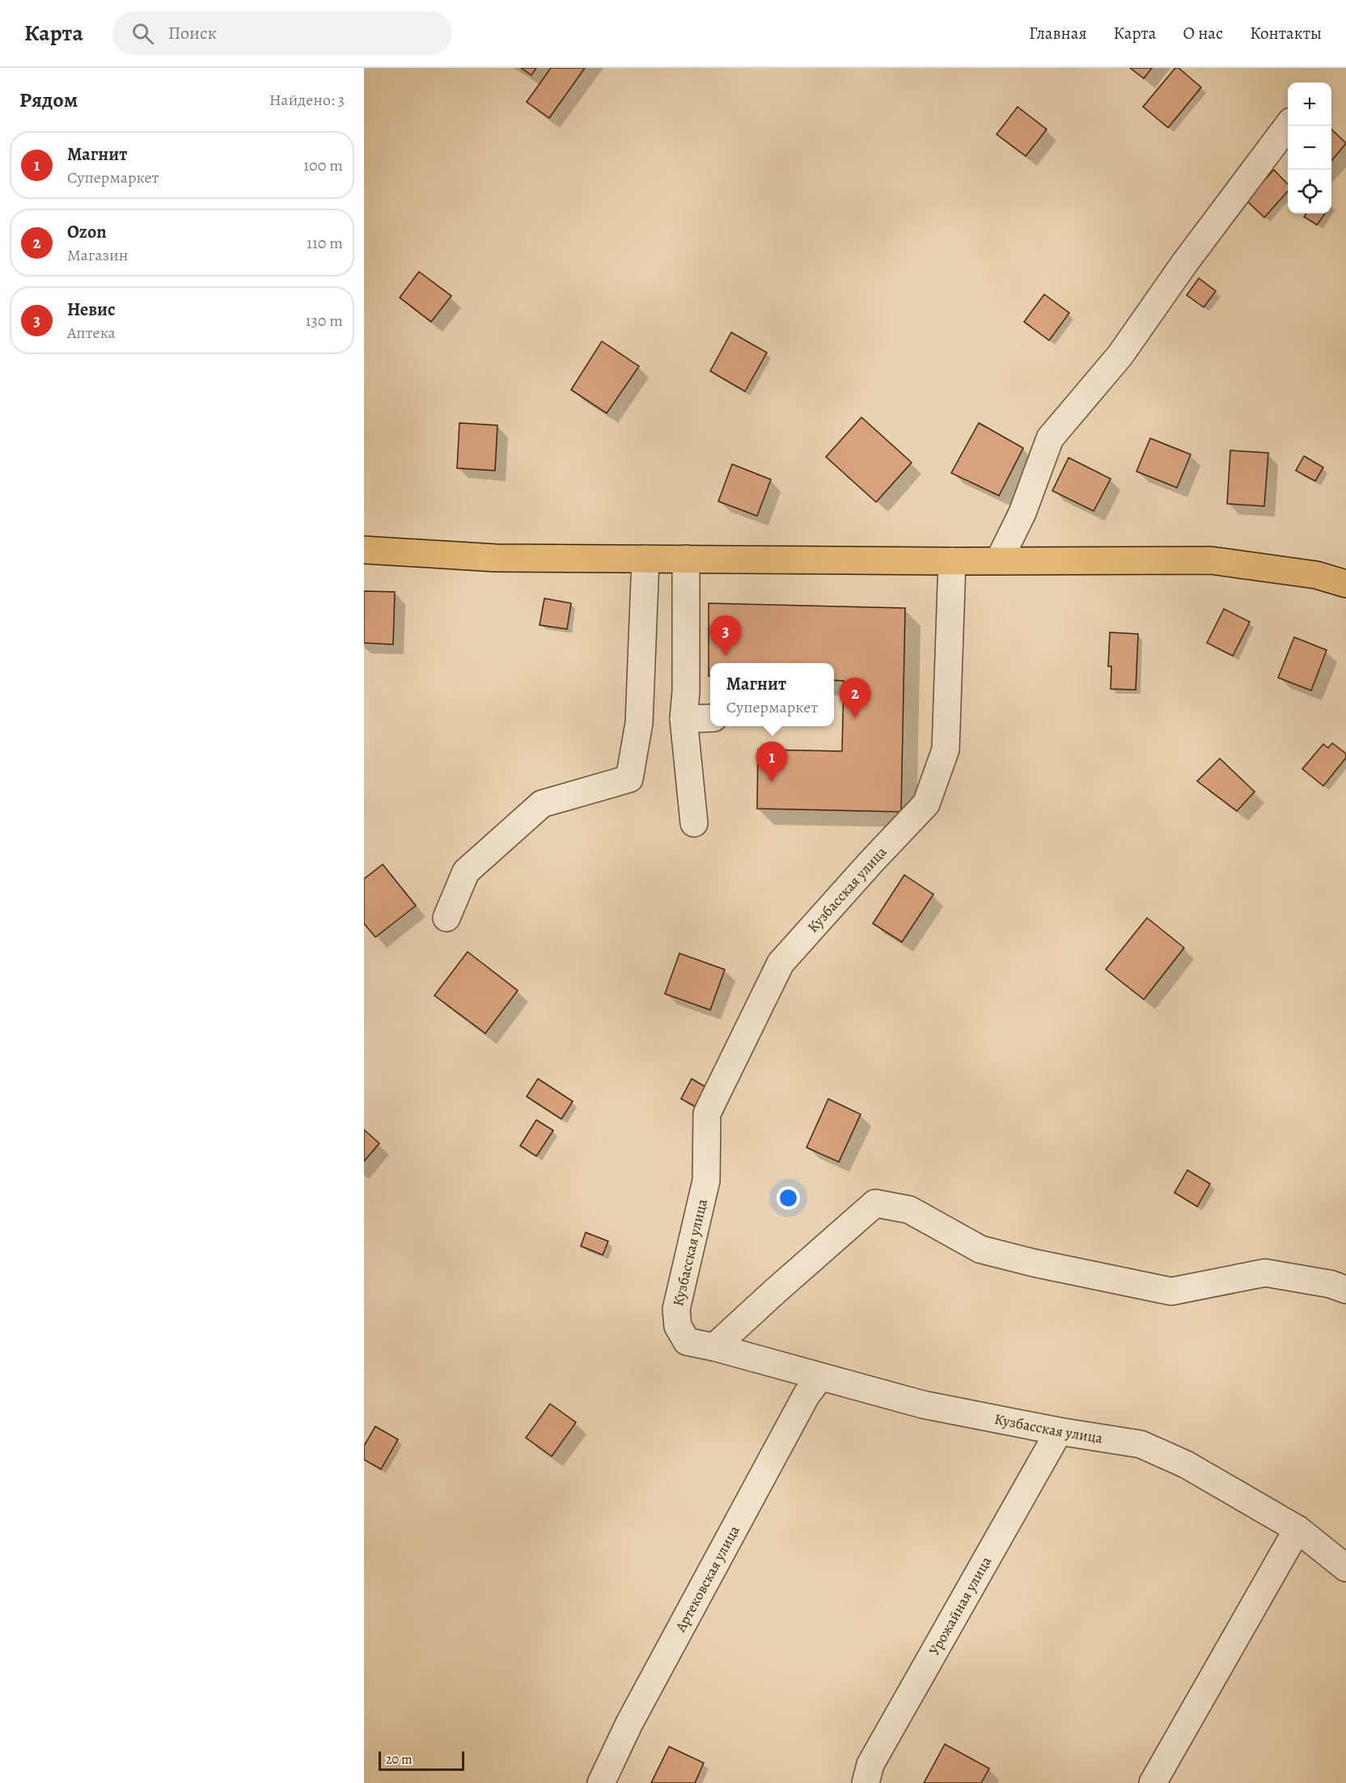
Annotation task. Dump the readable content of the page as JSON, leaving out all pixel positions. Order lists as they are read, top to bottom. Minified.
{"streets":{"lane":["Кузбасская улица","Артековская улица","Урожайная улица"]},"crossings":[["Кузбасская улица","Артековская улица"],["Кузбасская улица","Урожайная улица"]],"scale_bar":"20 m","page":{"header":"Карта","search":"Поиск","nav":["Главная","Карта","О нас","Контакты"],"heading":["Рядом","Найдено: 3"],"map_buttons":["+","−"],"list":[{"mark":"1","name":"Магнит","note":"Супермаркет","value":"100 m"},{"mark":"2","name":"Ozon","note":"Магазин","value":"110 m"},{"mark":"3","name":"Невис","note":"Аптека","value":"130 m"}],"pins":["3","2","1"],"popup":["Магнит","Супермаркет"],"scale":"20 m"}}
